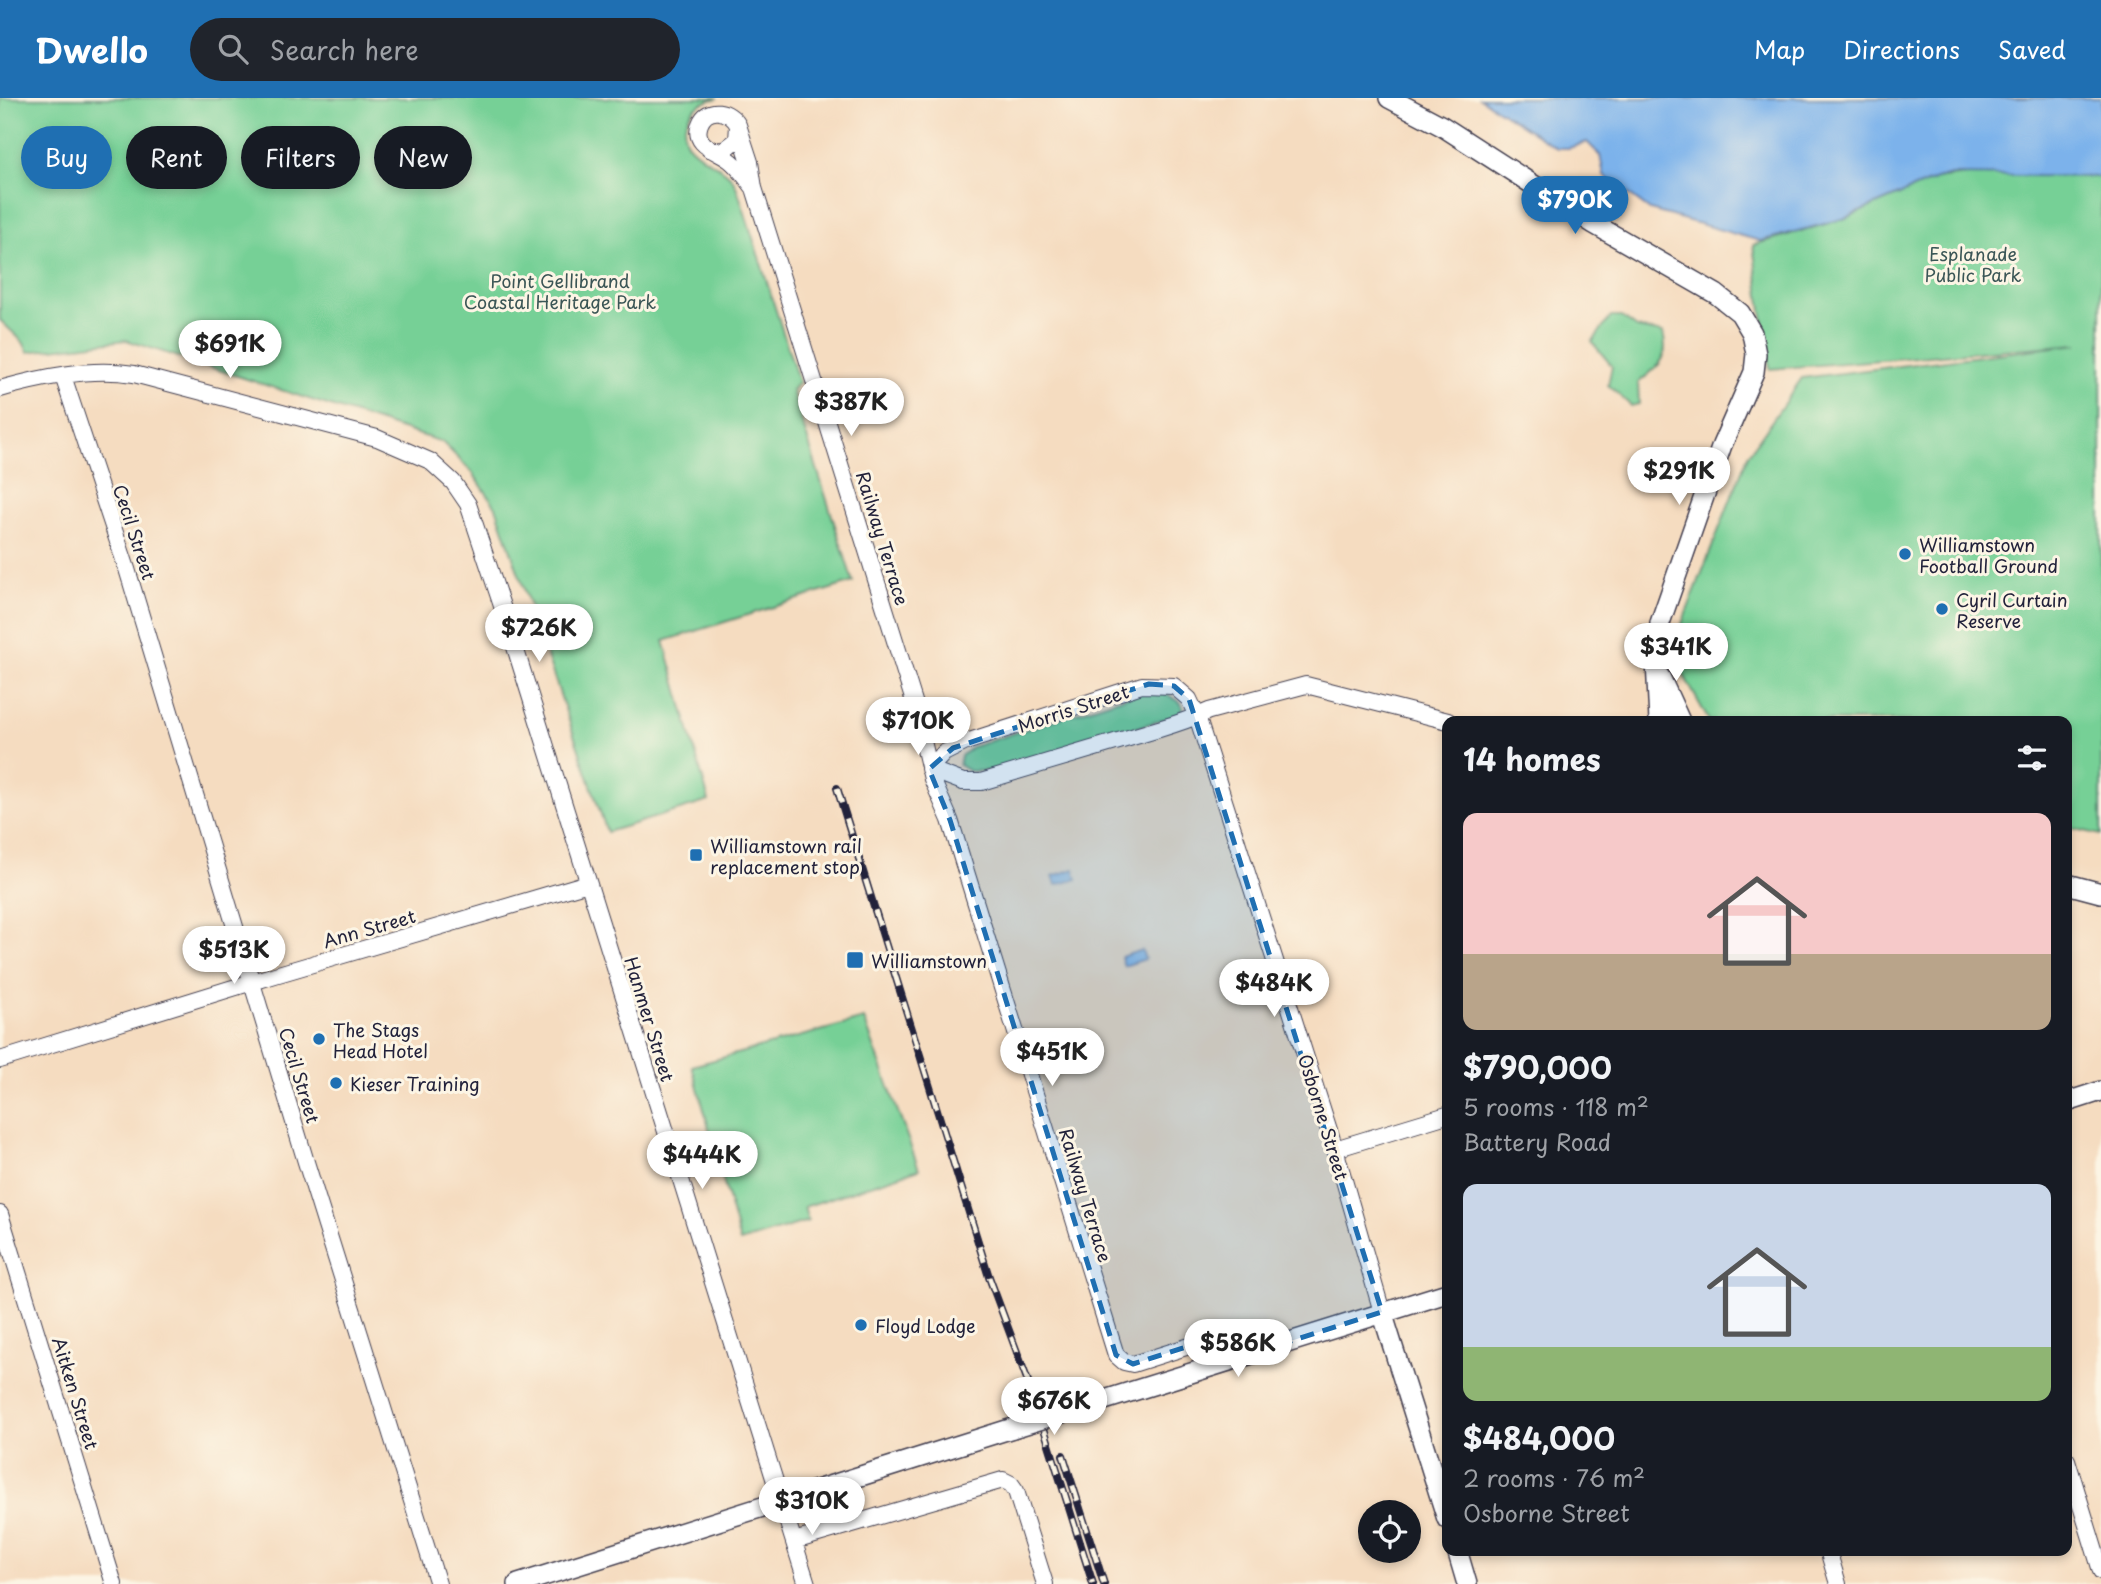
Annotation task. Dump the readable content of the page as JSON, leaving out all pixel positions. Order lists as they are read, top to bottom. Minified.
{"streets":{"street":["Cecil Street","Railway Terrace","Morris Street","Ann Street","Hanmer Street","Osborne Street","Aitken Street"]},"crossings":[["Cecil Street","Ann Street"],["Cecil Street","Hanmer Street"],["Railway Terrace","Morris Street"],["Morris Street","Osborne Street"],["Ann Street","Hanmer Street"]],"parks":["Esplanade Public Park","Point Gellibrand Coastal Heritage Park"],"places":{"other":["Williamstown Football Ground","Cyril Curtain Reserve","The Stags Head Hotel","Kieser Training","Floyd Lodge"],"transit":["Williamstown rail replacement stop","Williamstown"]},"page":{"header":"Dwello","search":"Search here","nav":["Map","Directions","Saved"],"chip":["Buy","Rent","Filters","New"],"price":["$790K","$691K","$387K","$291K","$726K","$341K","$710K","$513K","$484K","$451K","$444K","$586K","$676K","$310K"],"heading":"14 homes","list":[{"name":"$790,000","note":"5 rooms · 118 m² · Battery Road"},{"name":"$484,000","note":"2 rooms · 76 m² · Osborne Street"}]}}
